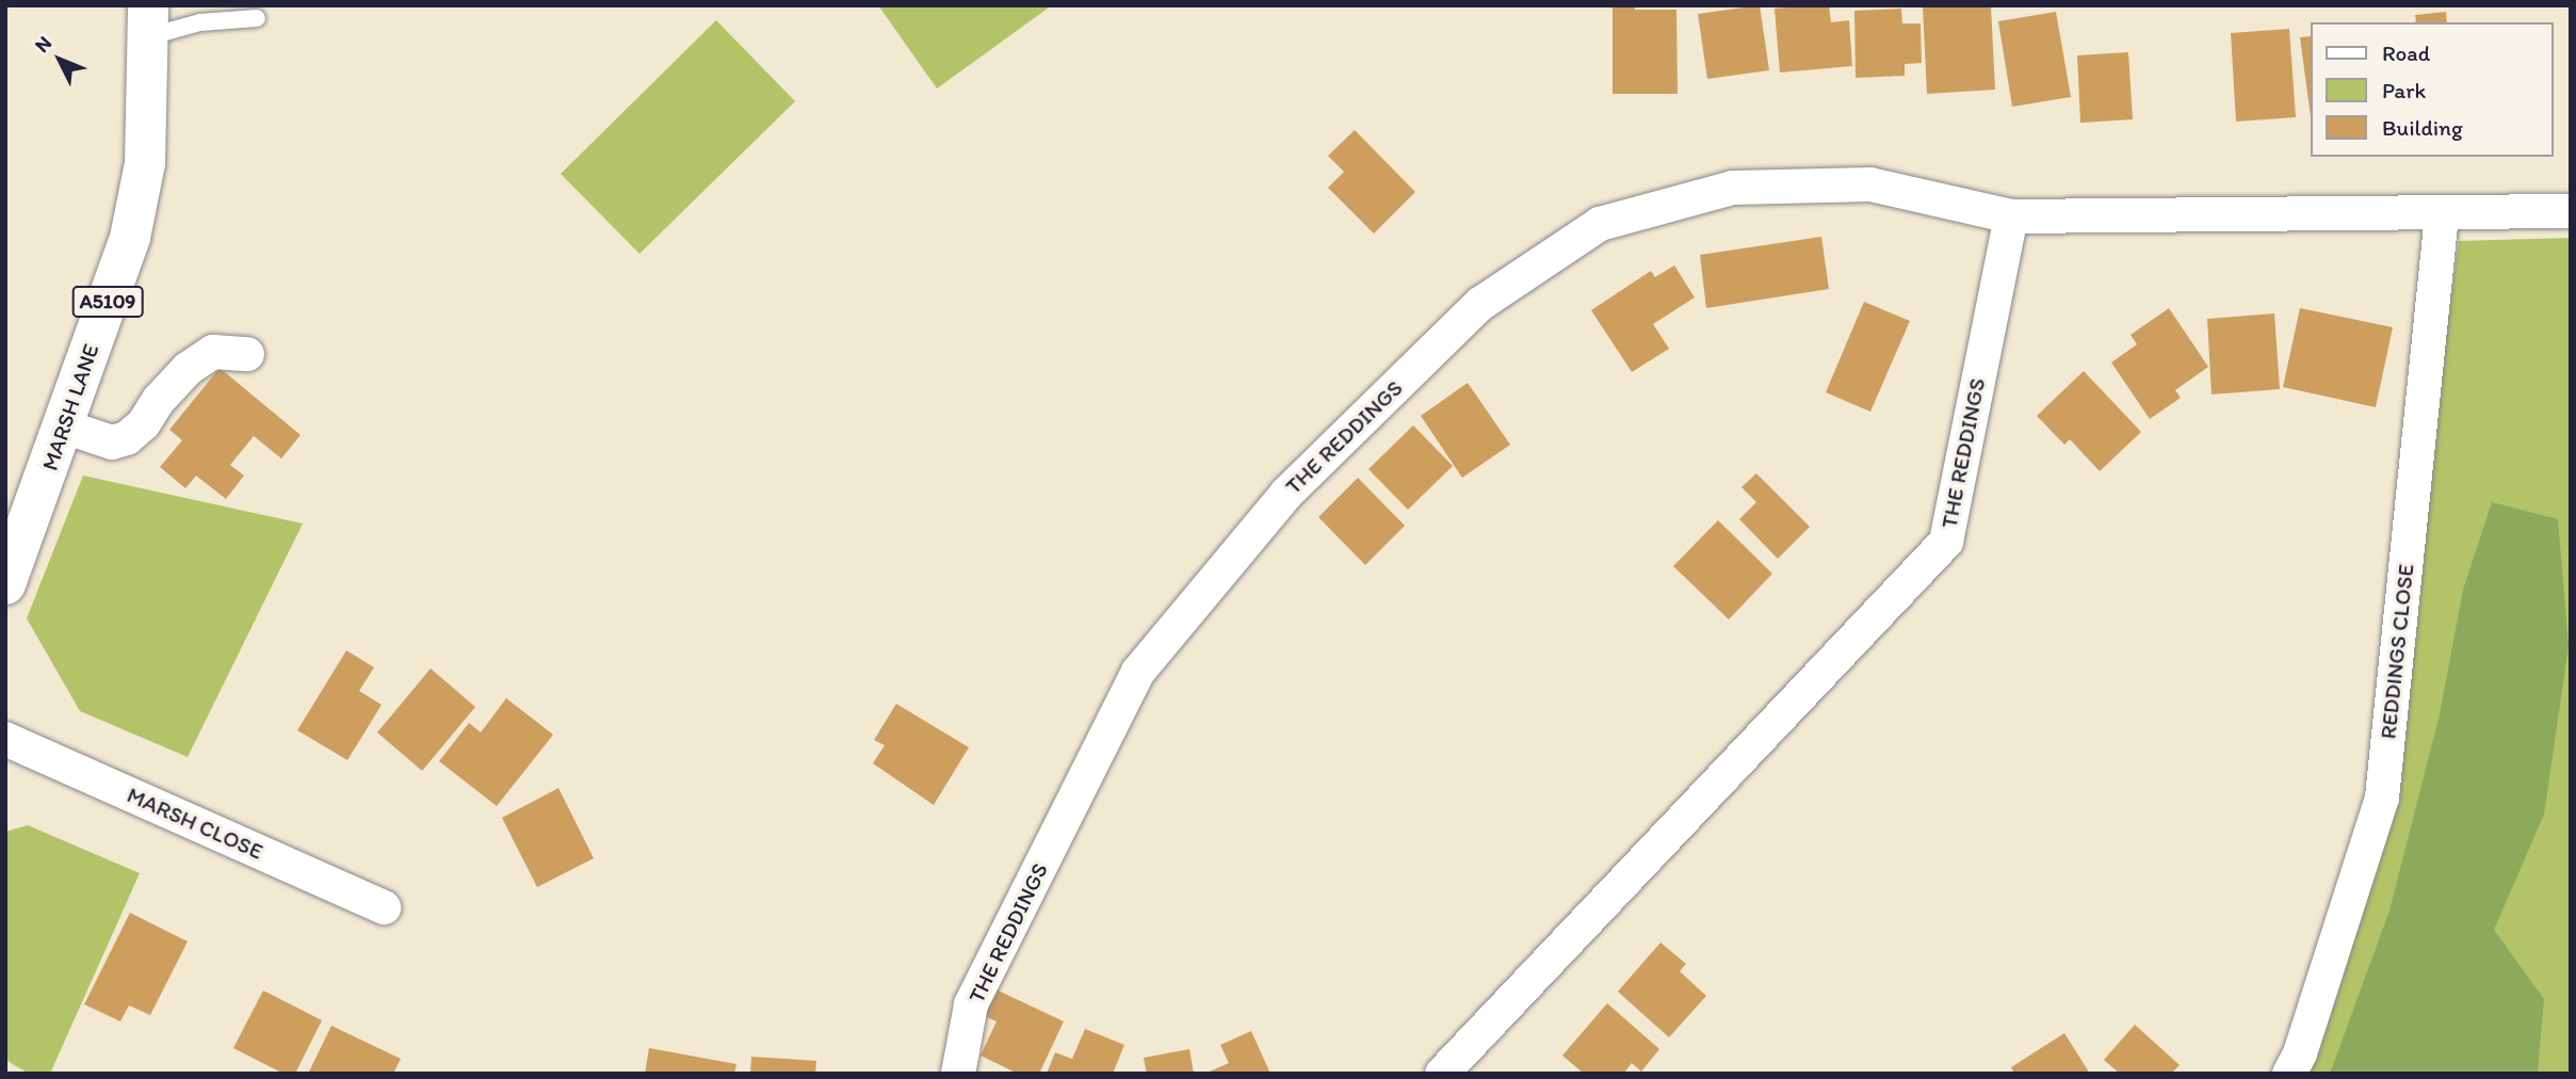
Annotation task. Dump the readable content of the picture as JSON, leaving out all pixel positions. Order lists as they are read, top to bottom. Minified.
{"streets":{"main road":["A5109","MARSH LANE"],"street":["THE REDDINGS","REDDINGS CLOSE","MARSH CLOSE"]},"crossings":[["THE REDDINGS","REDDINGS CLOSE"]],"legend":["Road","Park","Building"],"north":"top left"}
